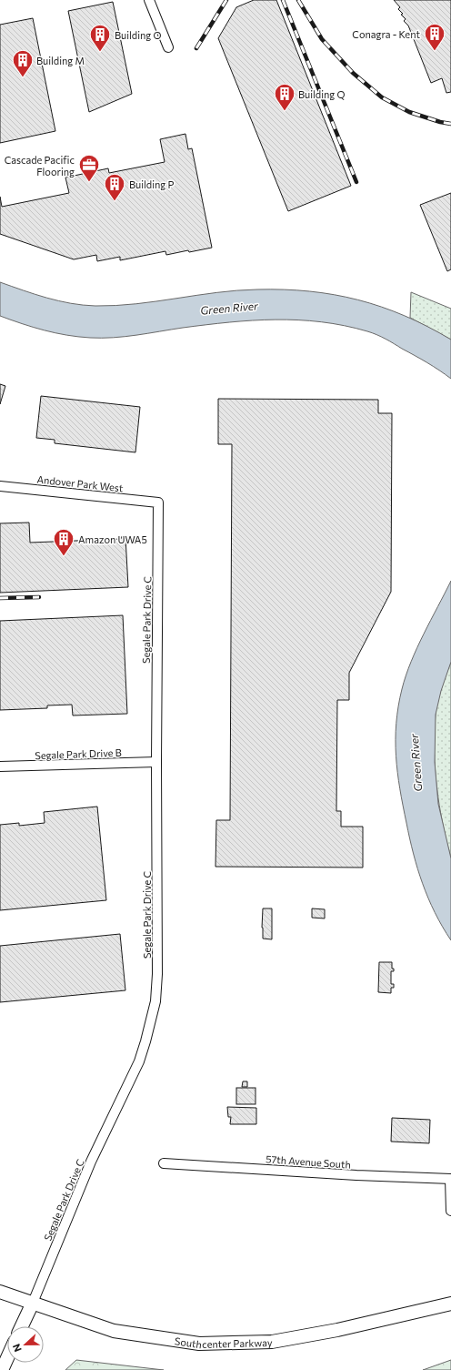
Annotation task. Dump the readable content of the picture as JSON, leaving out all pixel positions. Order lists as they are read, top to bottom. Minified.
{"streets":{"main road":["Southcenter Parkway"],"street":["Andover Park West","Segale Park Drive C","Segale Park Drive B","57th Avenue South"]},"crossings":[["Andover Park West","Segale Park Drive C"],["Segale Park Drive C","Segale Park Drive B"],["Segale Park Drive C","Southcenter Parkway"]],"water":["Green River"],"places":{"building":["Conagra - Kent","Building O","Building M","Building Q","Building P","Amazon UWA5"],"office":["Cascade Pacific Flooring"]},"north":"left"}
